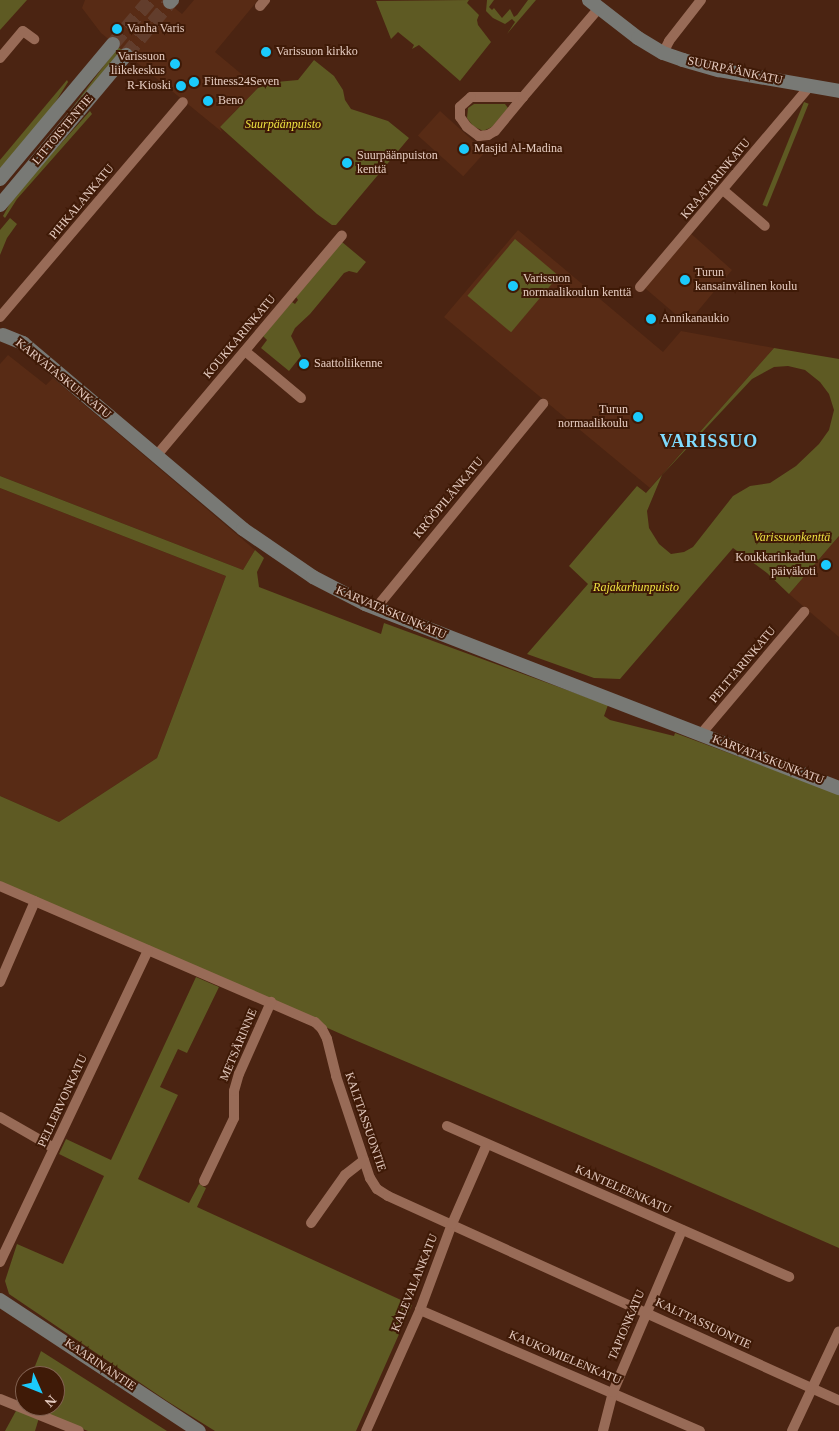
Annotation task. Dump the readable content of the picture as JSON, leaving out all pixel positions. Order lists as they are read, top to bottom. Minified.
{"streets":{"street":["SUURPÄÄNKATU","LITTOISTENTIE","KRAATARINKATU","PIHKALANKATU","KOUKKARINKATU","KARVATASKUNKATU","KRÖÖPILÄNKATU","PELTTARINKATU","METSÄRINNE","PELLERVONKATU","KALTTASSUONTIE","KANTELEENKATU","KALEVALANKATU","TAPIONKATU","KAUKOMIELENKATU","KAARINANTIE"]},"crossings":[["SUURPÄÄNKATU","KRAATARINKATU"],["KOUKKARINKATU","KARVATASKUNKATU"],["KARVATASKUNKATU","KRÖÖPILÄNKATU"],["KARVATASKUNKATU","PELTTARINKATU"],["METSÄRINNE","KALTTASSUONTIE"],["PELLERVONKATU","KALTTASSUONTIE"],["KALTTASSUONTIE","KALEVALANKATU"],["KALTTASSUONTIE","TAPIONKATU"],["KANTELEENKATU","KALEVALANKATU"],["KANTELEENKATU","TAPIONKATU"],["KALEVALANKATU","KAUKOMIELENKATU"],["TAPIONKATU","KAUKOMIELENKATU"]],"districts":["VARISSUO"],"parks":["Suurpäänpuisto","Varissuonkenttä","Rajakarhunpuisto"],"places":["Vanha Varis","Varissuon kirkko","Varissuon liikekeskus","Fitness24Seven","R-Kioski","Beno","Masjid Al-Madina","Suurpäänpuiston kenttä","Turun kansainvälinen koulu","Varissuon normaalikoulun kenttä","Annikanaukio","Saattoliikenne","Turun normaalikoulu","Koukkarinkadun päiväkoti"],"north":"bottom right"}
